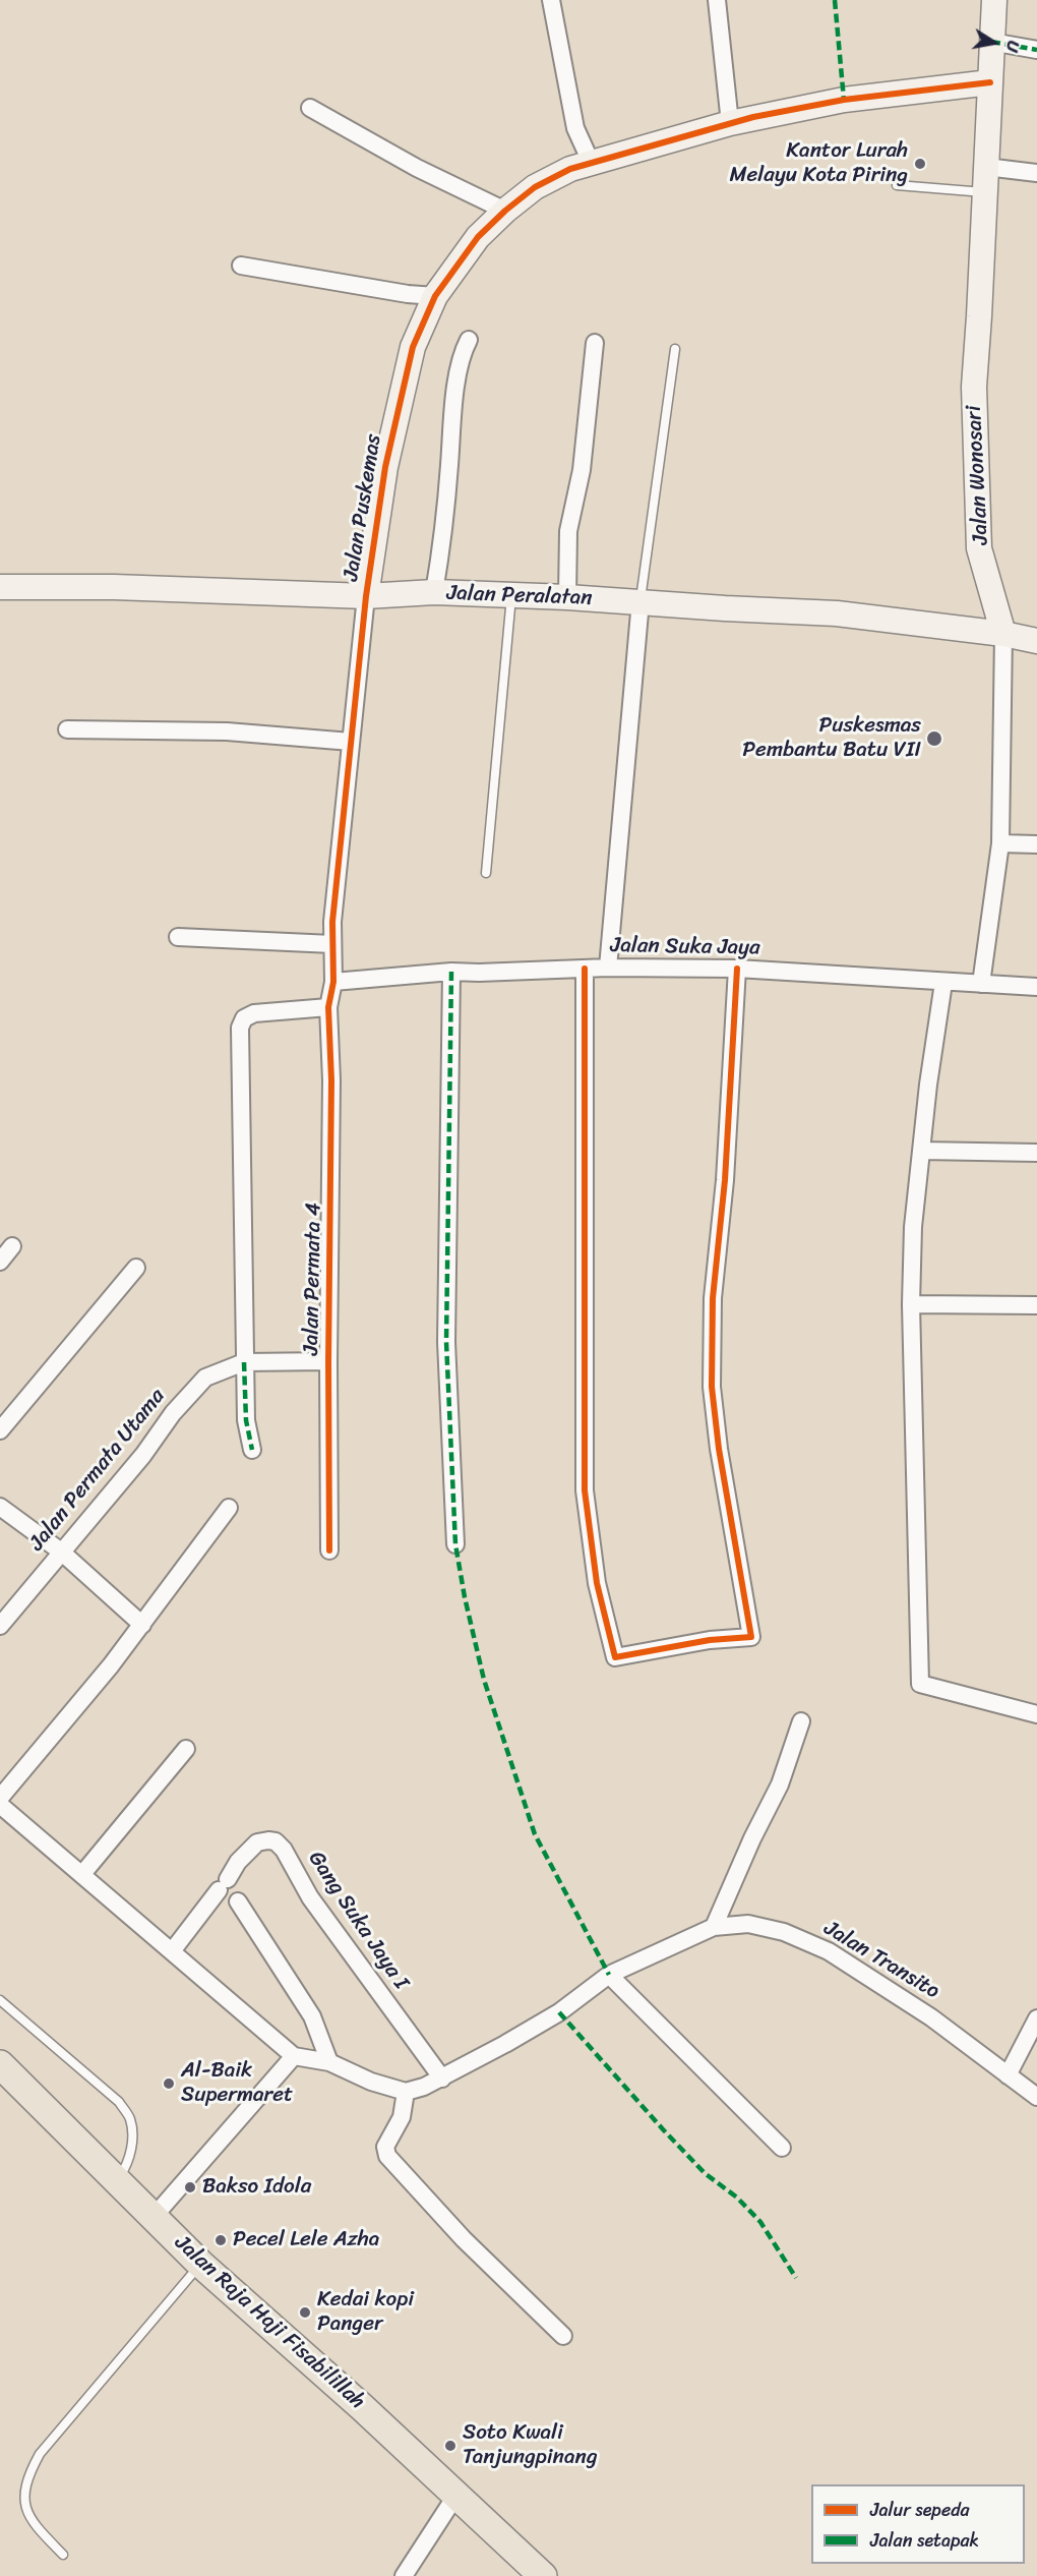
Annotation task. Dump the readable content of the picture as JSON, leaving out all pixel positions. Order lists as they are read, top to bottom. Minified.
{"streets":{"main road":["Jalan Raja Haji Fisabilillah"],"street":["Jalan Wonosari","Jalan Puskemas","Jalan Peralatan","Jalan Suka Jaya","Jalan Permata 4","Jalan Permata Utama","Gang Suka Jaya I","Jalan Transito"]},"crossings":[["Jalan Wonosari","Jalan Puskemas"],["Jalan Wonosari","Jalan Peralatan"],["Jalan Wonosari","Jalan Suka Jaya"],["Jalan Puskemas","Jalan Peralatan"],["Jalan Puskemas","Jalan Suka Jaya"],["Jalan Puskemas","Jalan Permata 4"],["Jalan Suka Jaya","Jalan Permata 4"],["Gang Suka Jaya I","Jalan Transito"]],"places":["Kantor Lurah Melayu Kota Piring","Puskesmas Pembantu Batu VII","Al-Baik Supermaret","Bakso Idola","Pecel Lele Azha","Kedai kopi Panger","Soto Kwali Tanjungpinang"],"legend":["Jalur sepeda","Jalan setapak"],"north":"right"}
